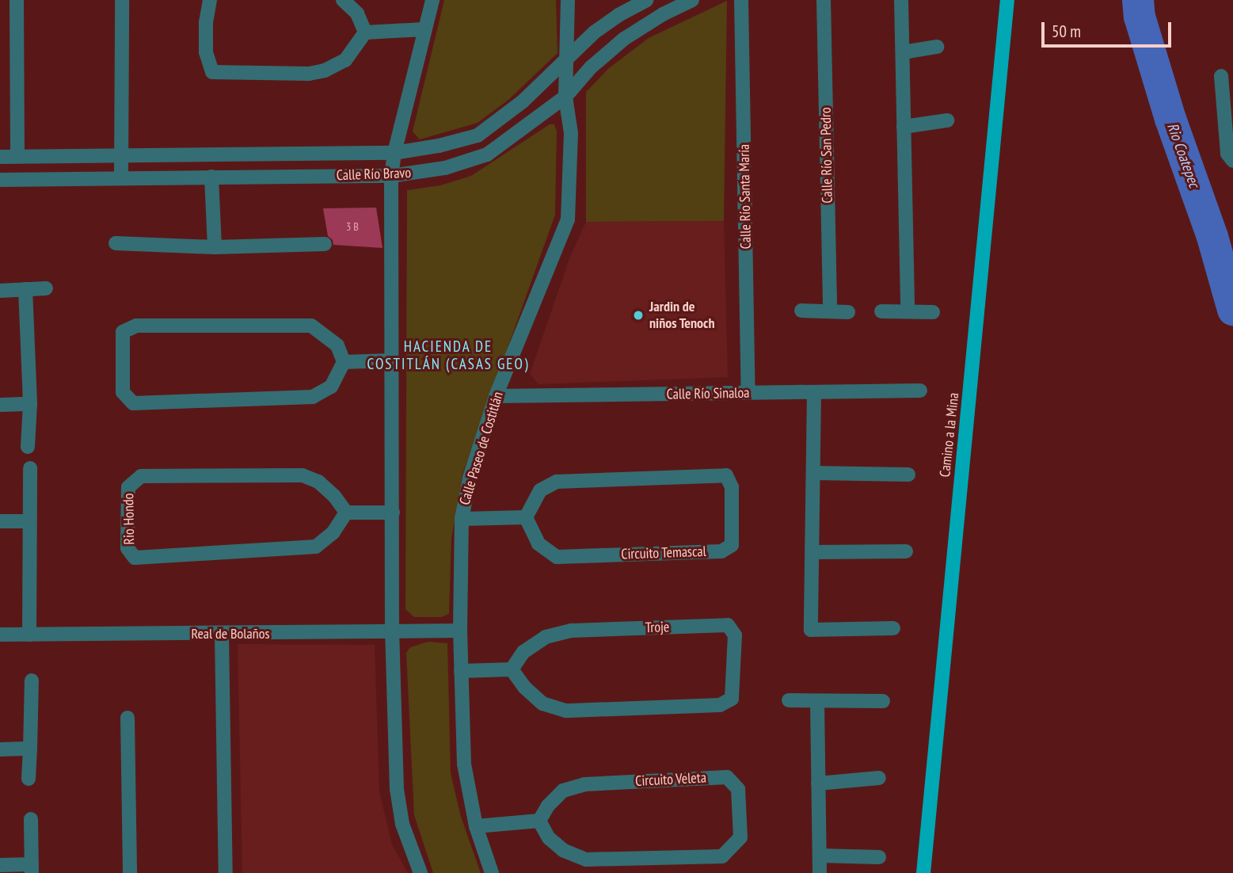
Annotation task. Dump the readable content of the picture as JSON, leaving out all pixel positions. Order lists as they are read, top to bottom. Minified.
{"streets":{"main road":["Camino a la Mina"],"street":["Calle Río San Pedro","Calle Río Bravo","Calle Río Santa María","Calle Río Sinaloa","Calle Paseo de Costitlán","Rio Hondo","Circuito Temascal","Troje","Real de Bolaños","Circuito Veleta"]},"crossings":[["Calle Río Bravo","Calle Paseo de Costitlán"],["Calle Río Santa María","Calle Río Sinaloa"],["Calle Río Sinaloa","Calle Paseo de Costitlán"],["Calle Paseo de Costitlán","Real de Bolaños"]],"districts":["HACIENDA DE COSTITLÁN (CASAS GEO)"],"water":["Rio Coatepec"],"places":["Jardin de niños Tenoch"],"house_numbers":["3 B"],"scale_bar":"50 m"}
